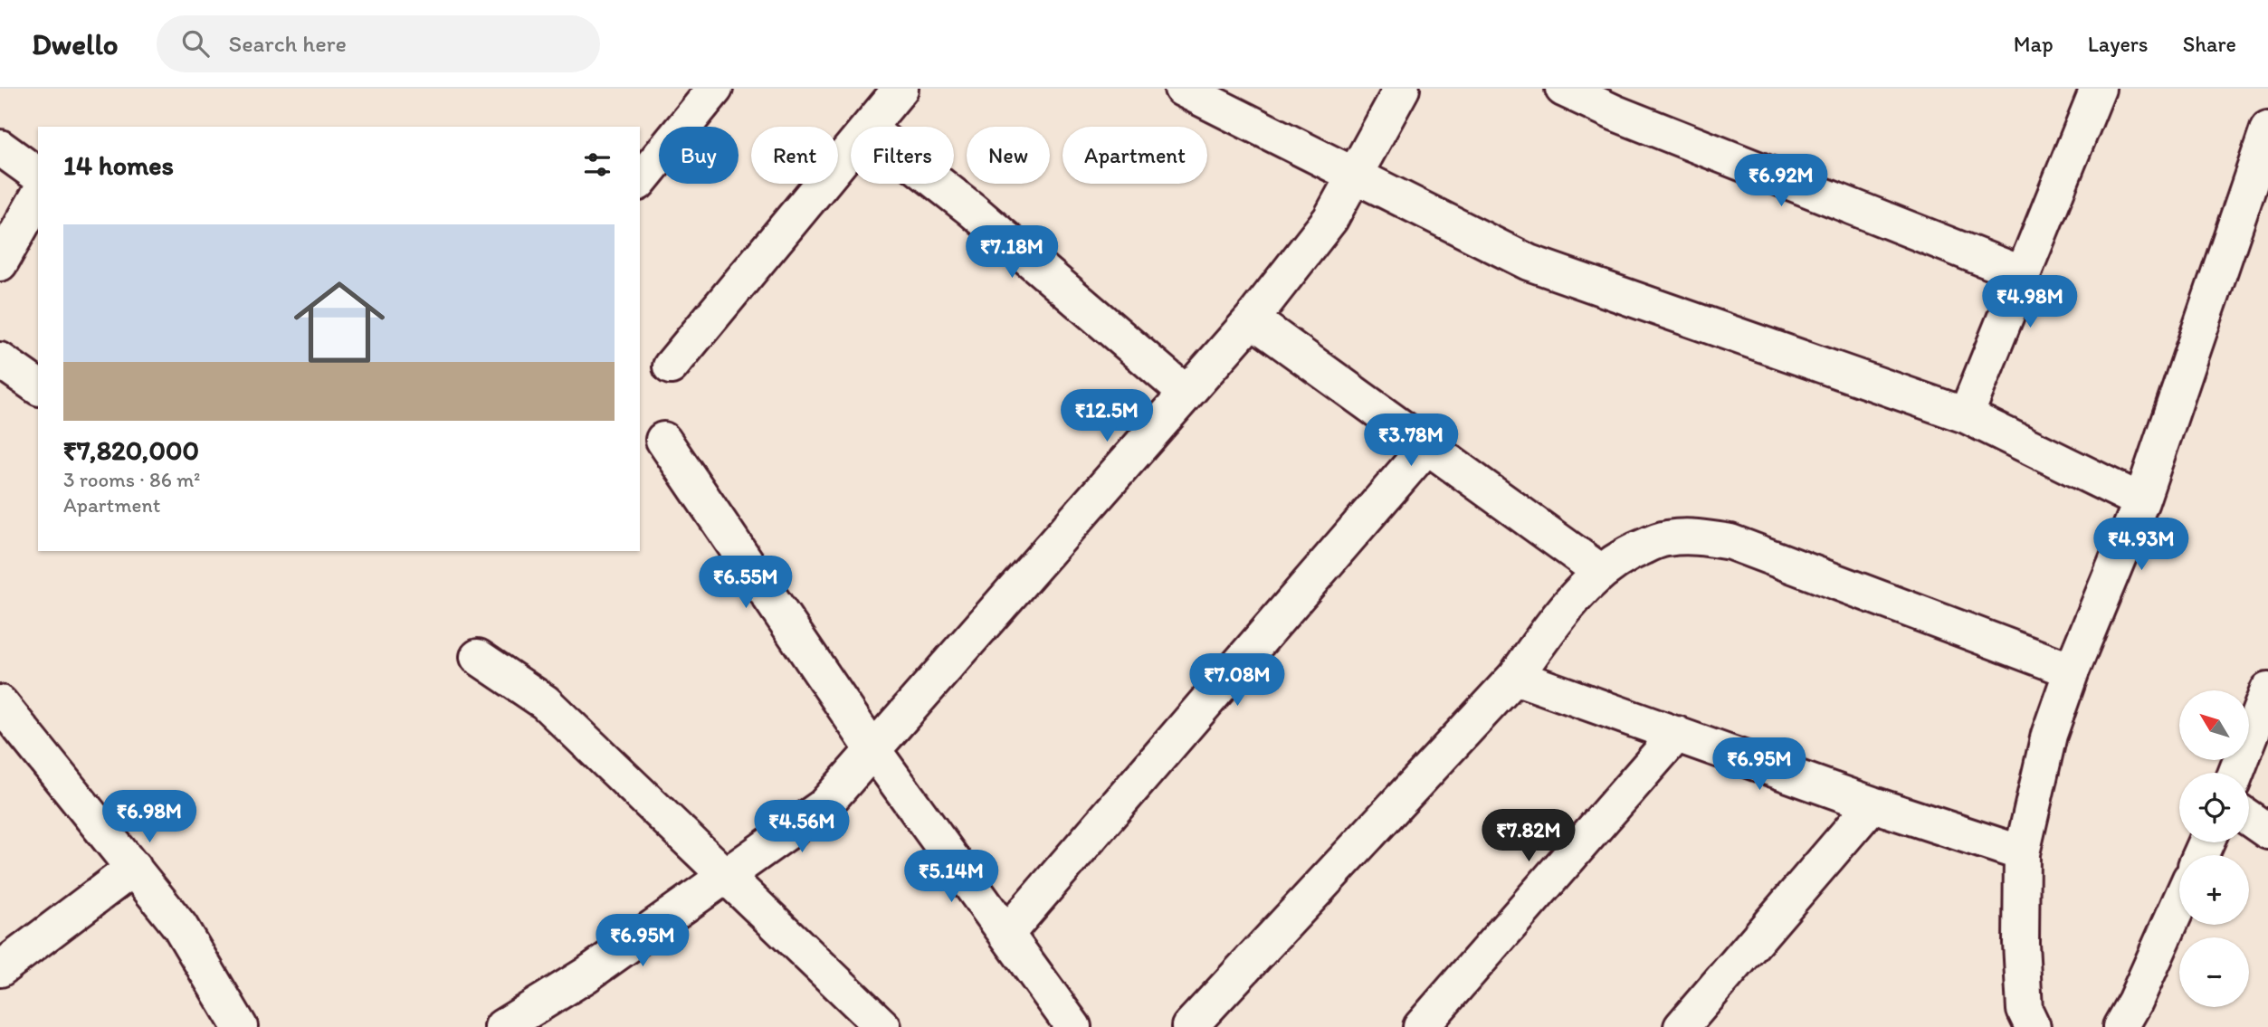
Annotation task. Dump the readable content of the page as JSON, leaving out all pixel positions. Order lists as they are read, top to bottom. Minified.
{"north":"top left","page":{"header":"Dwello","search":"Search here","nav":["Map","Layers","Share"],"chip":["Buy","Rent","Filters","New","Apartment"],"heading":"14 homes","price":["₹6.92M","₹7.18M","₹4.98M","₹12.5M","₹3.78M","₹4.93M","₹6.55M","₹7.08M","₹6.95M","₹6.98M","₹4.56M","₹7.82M","₹5.14M","₹6.95M"],"list":[{"name":"₹7,820,000","note":"3 rooms · 86 m² · Apartment"}],"map_buttons":["+","−"]}}
